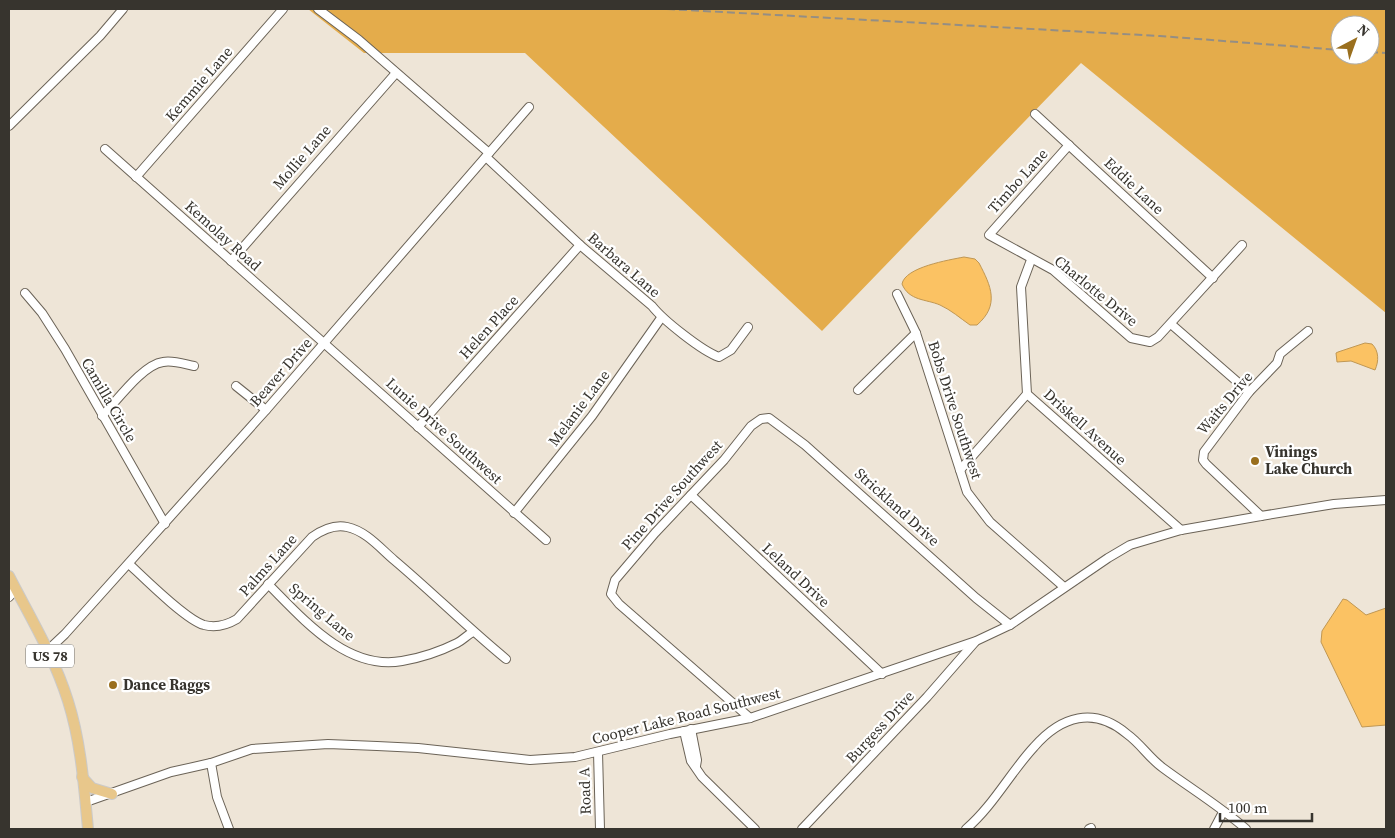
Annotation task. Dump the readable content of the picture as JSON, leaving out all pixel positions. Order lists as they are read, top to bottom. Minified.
{"streets":{"main road":["US 78"],"street":["Kemmie Lane","Mollie Lane","Timbo Lane","Eddie Lane","Kemolay Road","Barbara Lane","Charlotte Drive","Helen Place","Beaver Drive","Camilla Circle","Waits Drive","Melanie Lane","Bobs Drive Southwest","Driskell Avenue","Lunie Drive Southwest","Pine Drive Southwest","Strickland Drive","Palms Lane","Leland Drive","Spring Lane","Cooper Lake Road Southwest","Burgess Drive","Road A"]},"crossings":[["Kemmie Lane","Kemolay Road"],["Mollie Lane","Kemolay Road"],["Mollie Lane","Barbara Lane"],["Timbo Lane","Eddie Lane"],["Timbo Lane","Charlotte Drive"],["Eddie Lane","Charlotte Drive"],["Kemolay Road","Beaver Drive"],["Kemolay Road","Lunie Drive Southwest"],["Barbara Lane","Helen Place"],["Barbara Lane","Beaver Drive"],["Barbara Lane","Melanie Lane"],["Charlotte Drive","Driskell Avenue"],["Helen Place","Lunie Drive Southwest"],["Beaver Drive","Camilla Circle"],["Beaver Drive","Lunie Drive Southwest"],["Beaver Drive","Palms Lane"],["Beaver Drive","US 78"],["Waits Drive","Cooper Lake Road Southwest"],["Melanie Lane","Lunie Drive Southwest"],["Bobs Drive Southwest","Cooper Lake Road Southwest"],["Driskell Avenue","Cooper Lake Road Southwest"],["Pine Drive Southwest","Strickland Drive"],["Pine Drive Southwest","Leland Drive"],["Pine Drive Southwest","Cooper Lake Road Southwest"],["Strickland Drive","Cooper Lake Road Southwest"],["Palms Lane","Spring Lane"],["Leland Drive","Cooper Lake Road Southwest"],["US 78","Cooper Lake Road Southwest"],["Cooper Lake Road Southwest","Burgess Drive"],["Cooper Lake Road Southwest","Road A"]],"places":["Vinings Lake Church","Dance Raggs"],"scale_bar":"100 m","north":"top right"}
